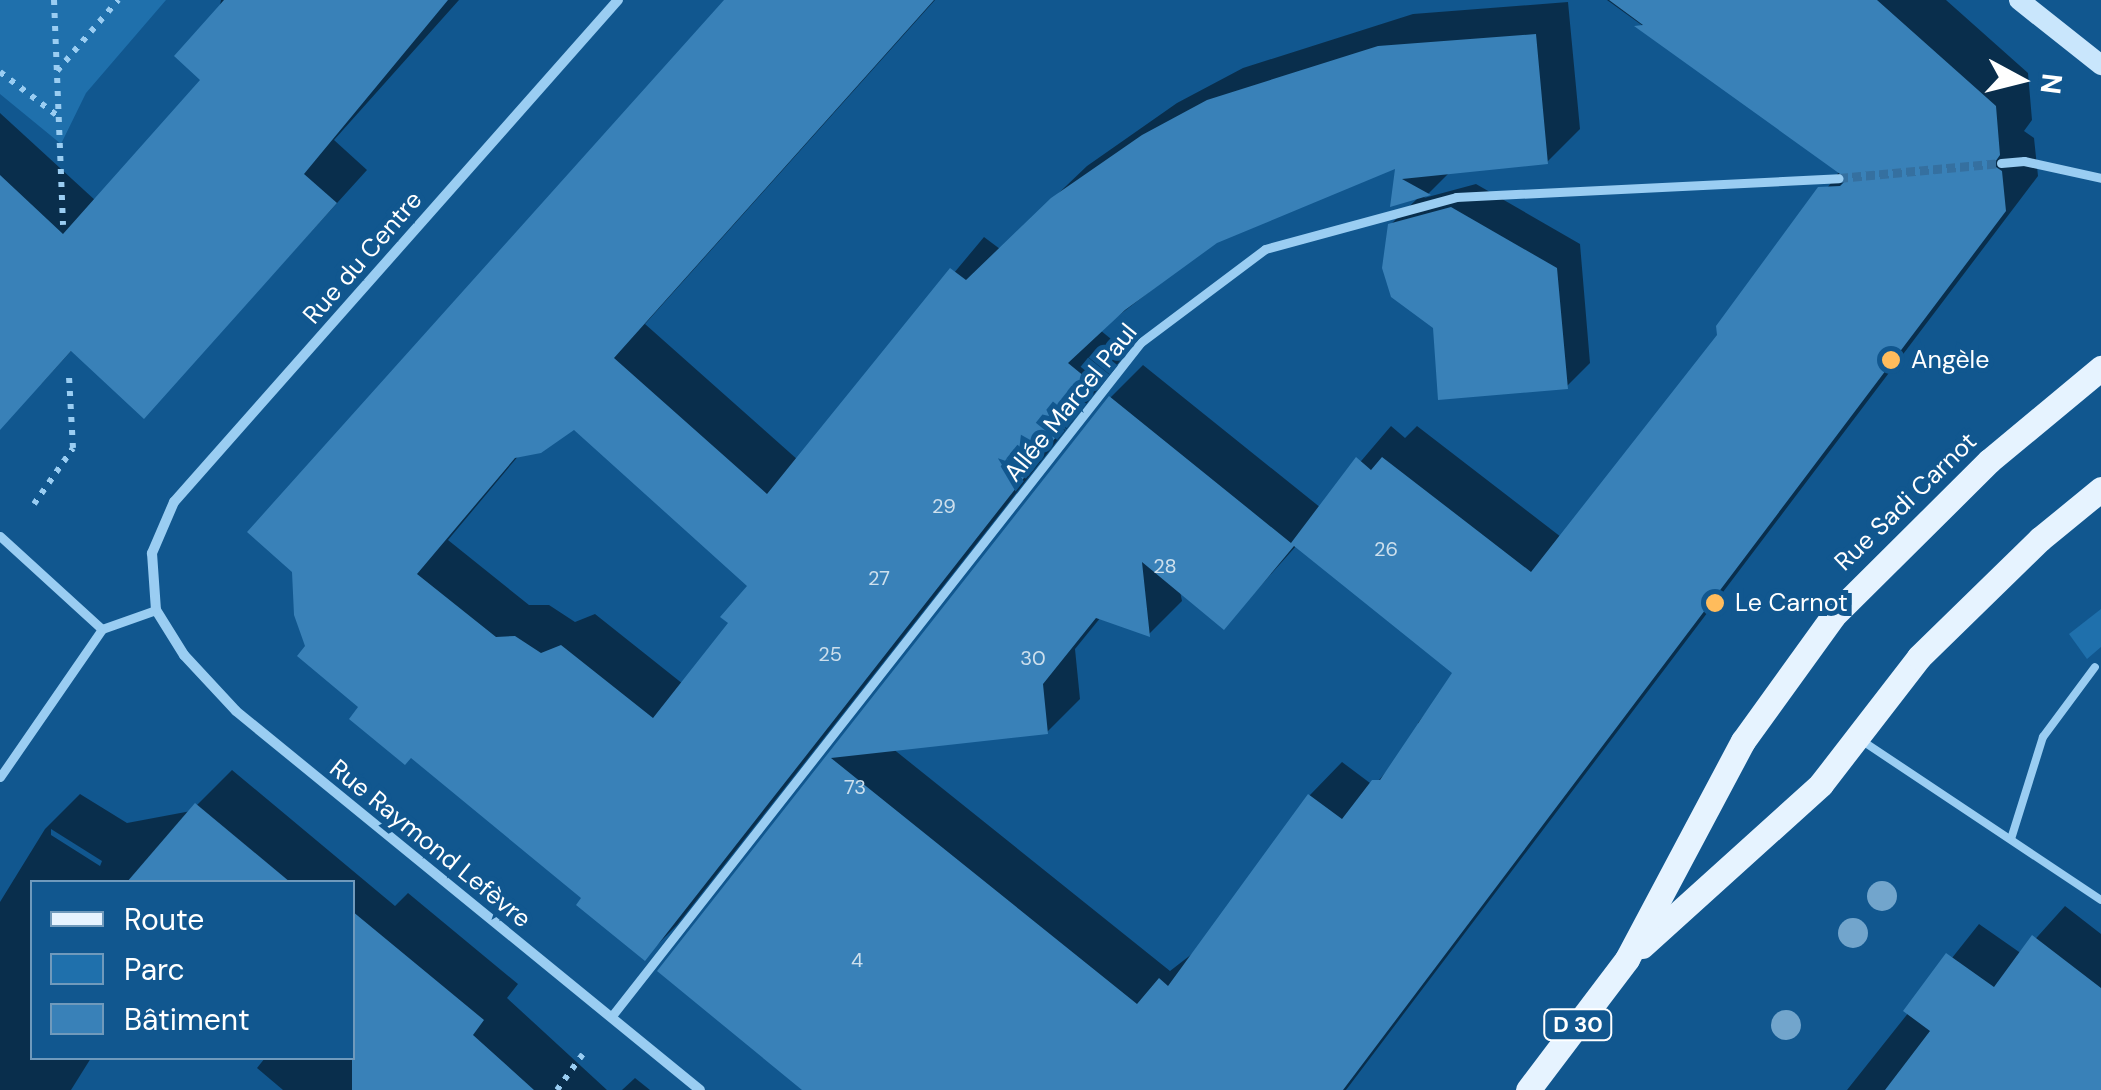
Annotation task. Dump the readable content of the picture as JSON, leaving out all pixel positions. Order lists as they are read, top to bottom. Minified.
{"streets":{"main road":["Rue Sadi Carnot","D 30"],"street":["Rue du Centre","Allée Marcel Paul","Rue Raymond Lefèvre"]},"crossings":[["Rue du Centre","Rue Raymond Lefèvre"],["Allée Marcel Paul","Rue Raymond Lefèvre"]],"places":["Angèle","Le Carnot"],"house_numbers":["29","26","28","27","25","30","73","4"],"legend":["Route","Parc","Bâtiment"],"north":"right"}
